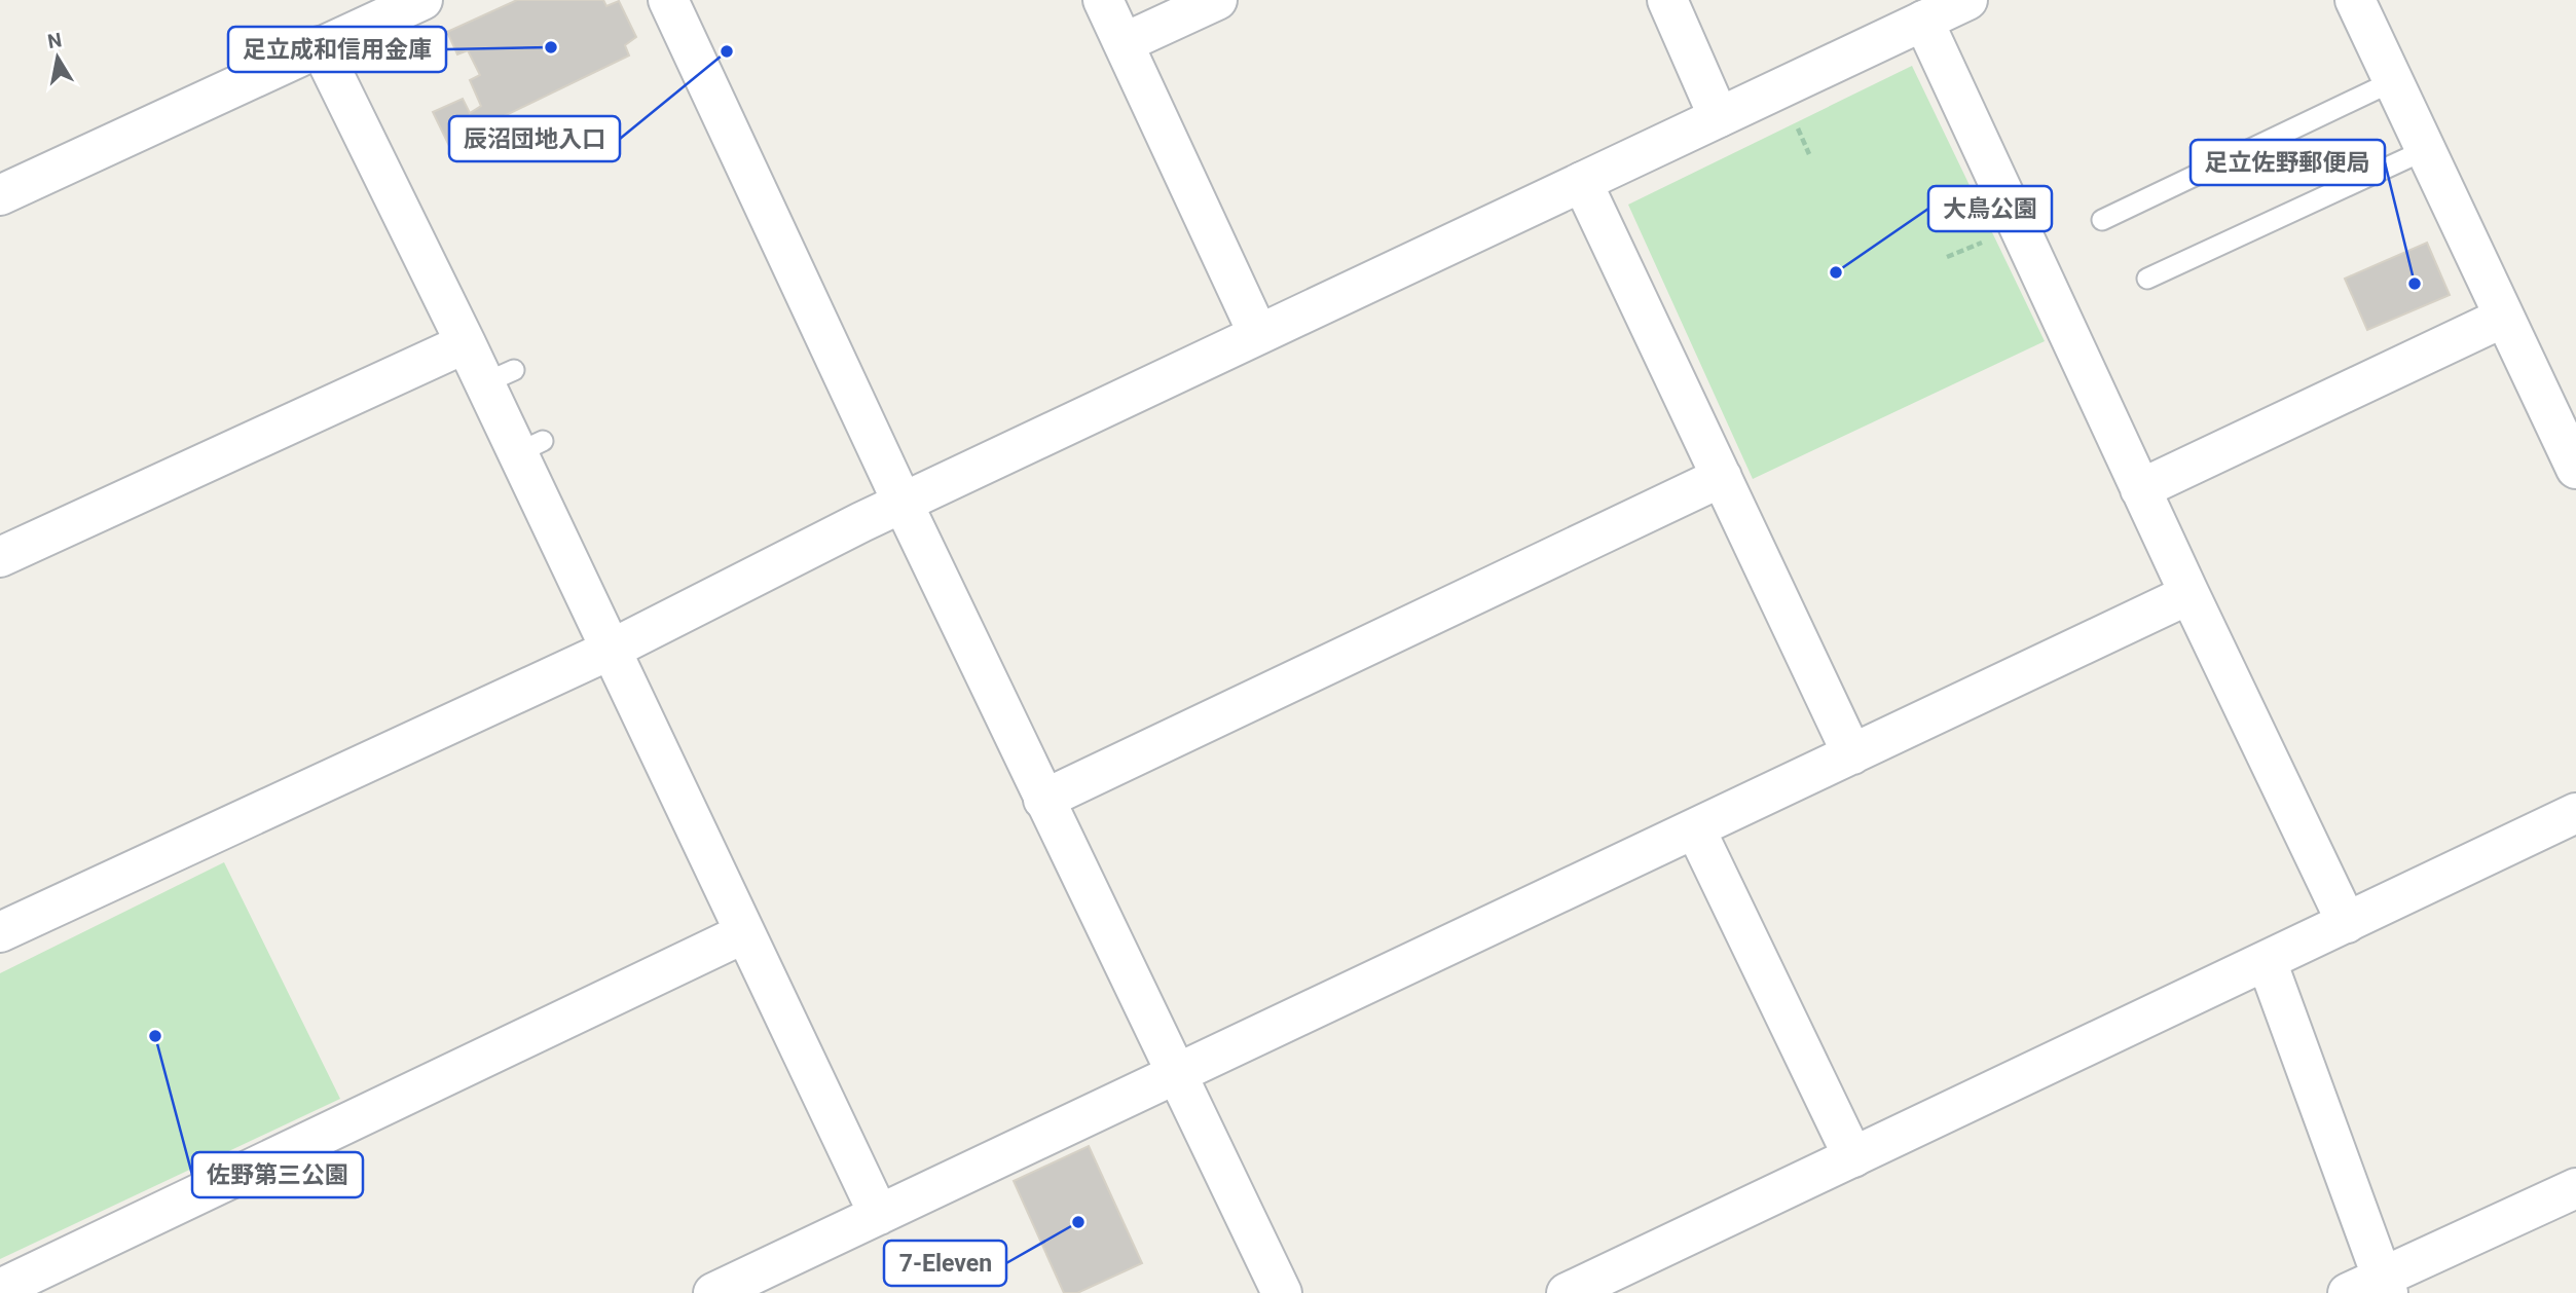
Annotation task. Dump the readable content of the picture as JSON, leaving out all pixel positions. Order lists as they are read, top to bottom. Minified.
{"places":["足立成和信用金庫","辰沼団地入口","大鳥公園","足立佐野郵便局","佐野第三公園","7-Eleven"],"north":"top"}
